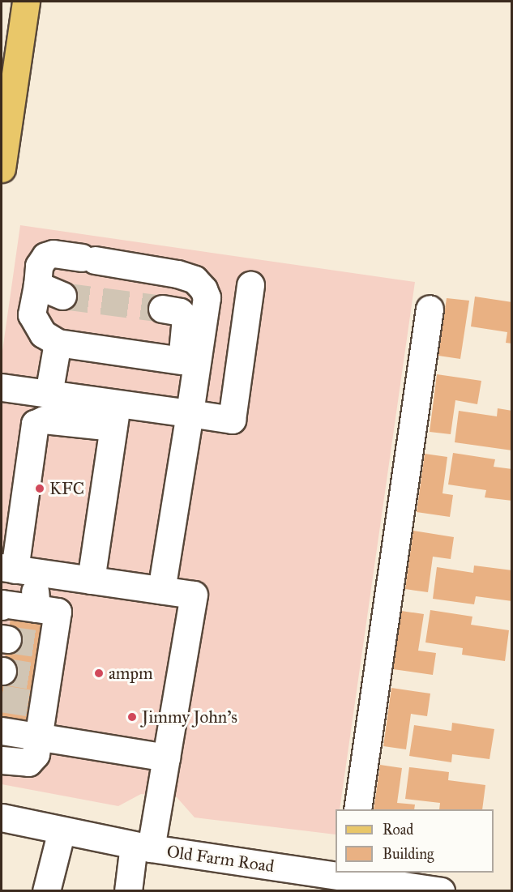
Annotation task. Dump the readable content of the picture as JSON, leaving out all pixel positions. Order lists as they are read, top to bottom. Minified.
{"streets":{"street":["Old Farm Road"]},"places":["KFC","ampm","Jimmy John's"],"legend":["Road","Building"]}
